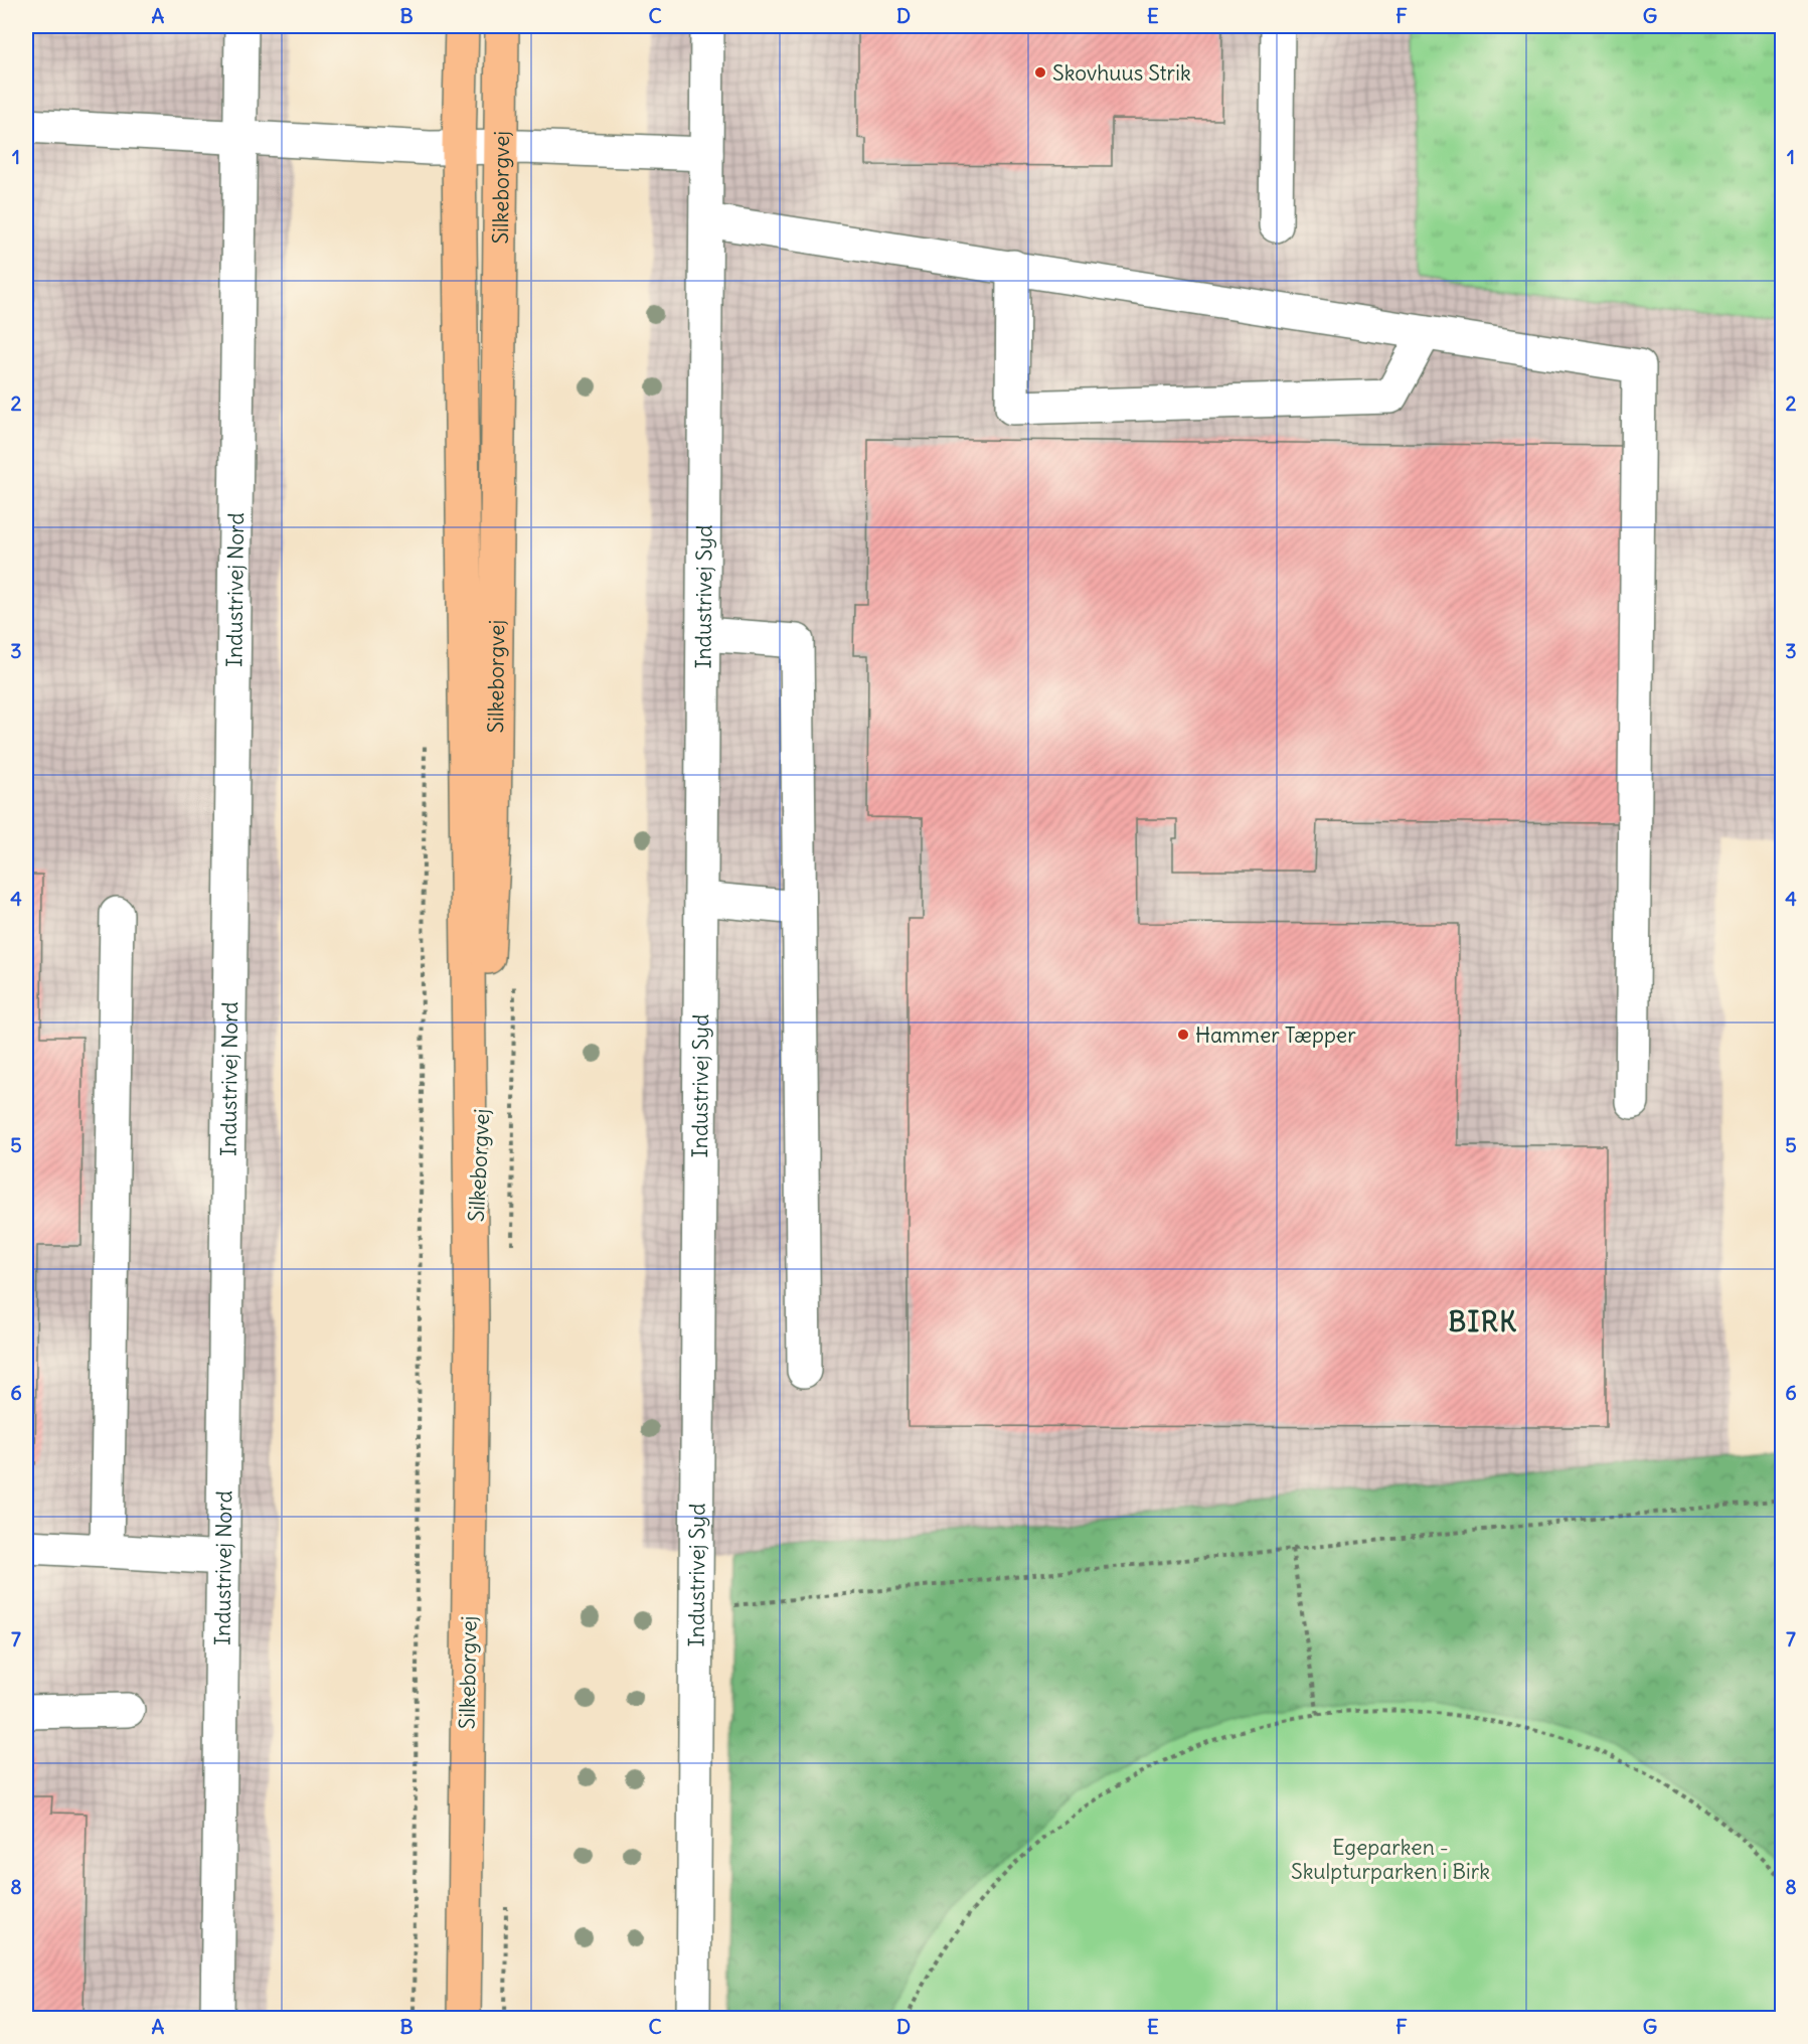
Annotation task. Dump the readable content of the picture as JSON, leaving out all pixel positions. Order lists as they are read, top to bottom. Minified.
{"streets":{"main road":["Silkeborgvej"],"street":["Industrivej Nord","Industrivej Syd"]},"districts":["BIRK"],"parks":["Egeparken - Skulpturparken i Birk"],"places":["Skovhuus Strik","Hammer Tæpper"],"grid":{"columns":["A","B","C","D","E","F","G"],"rows":["1","2","3","4","5","6","7","8"]}}
